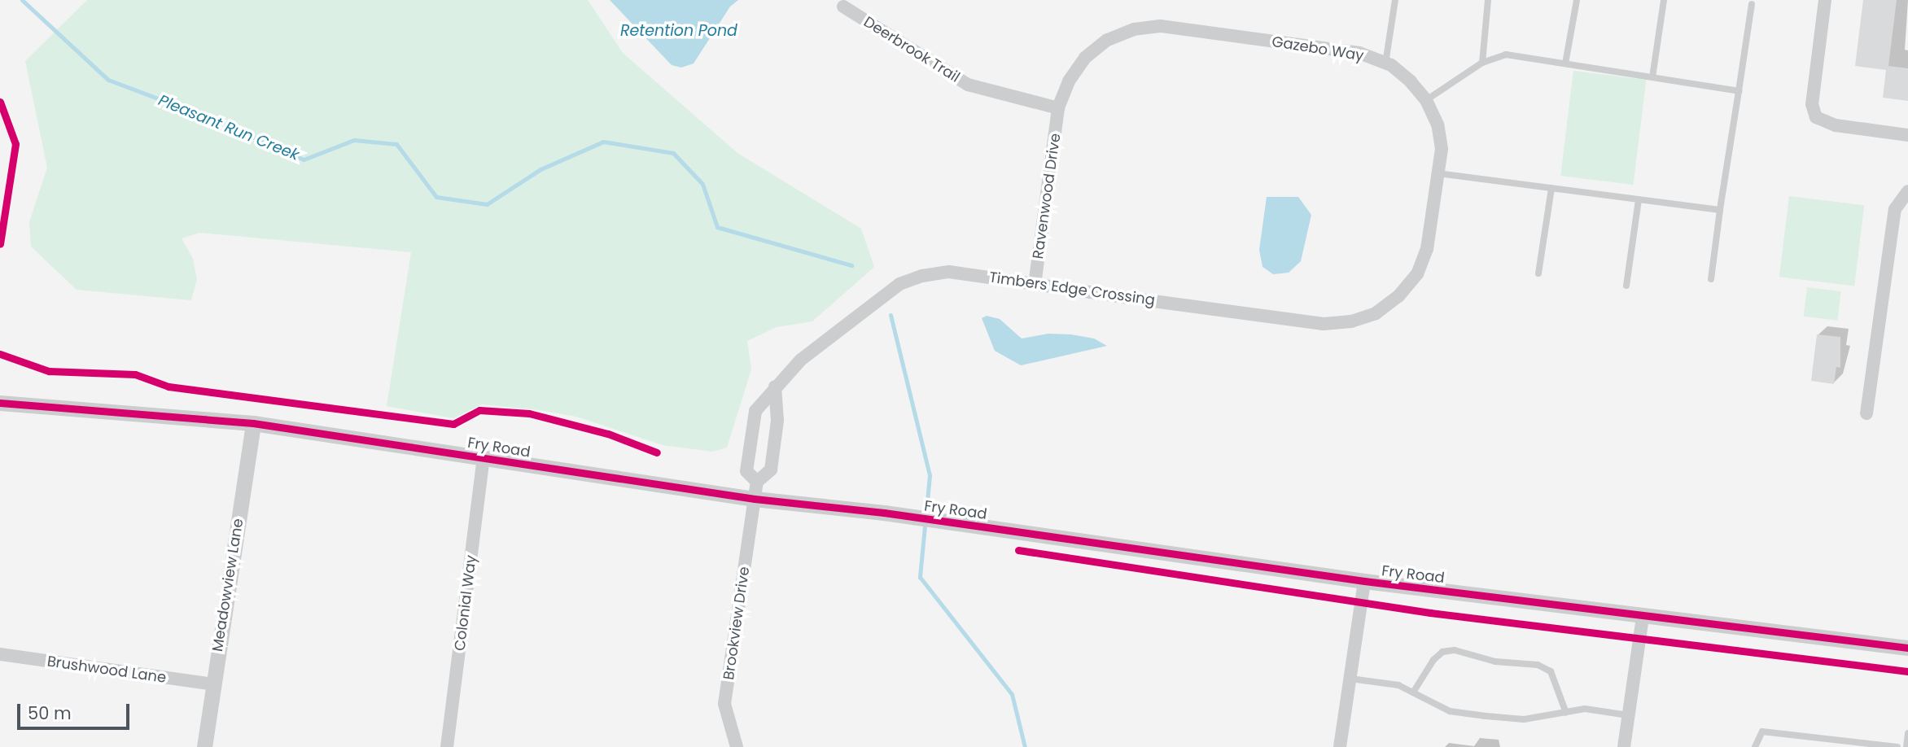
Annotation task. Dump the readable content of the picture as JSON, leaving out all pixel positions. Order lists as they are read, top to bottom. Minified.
{"streets":{"street":["Gazebo Way","Deerbrook Trail","Ravenwood Drive","Timbers Edge Crossing","Fry Road","Meadowview Lane","Colonial Way","Brookview Drive","Brushwood Lane"]},"crossings":[["Gazebo Way","Deerbrook Trail"],["Gazebo Way","Ravenwood Drive"],["Gazebo Way","Timbers Edge Crossing"],["Deerbrook Trail","Ravenwood Drive"],["Ravenwood Drive","Timbers Edge Crossing"],["Timbers Edge Crossing","Fry Road"],["Timbers Edge Crossing","Brookview Drive"],["Fry Road","Meadowview Lane"],["Fry Road","Colonial Way"],["Fry Road","Brookview Drive"],["Meadowview Lane","Brushwood Lane"]],"water":["Retention Pond","Pleasant Run Creek"],"scale_bar":"50 m"}
